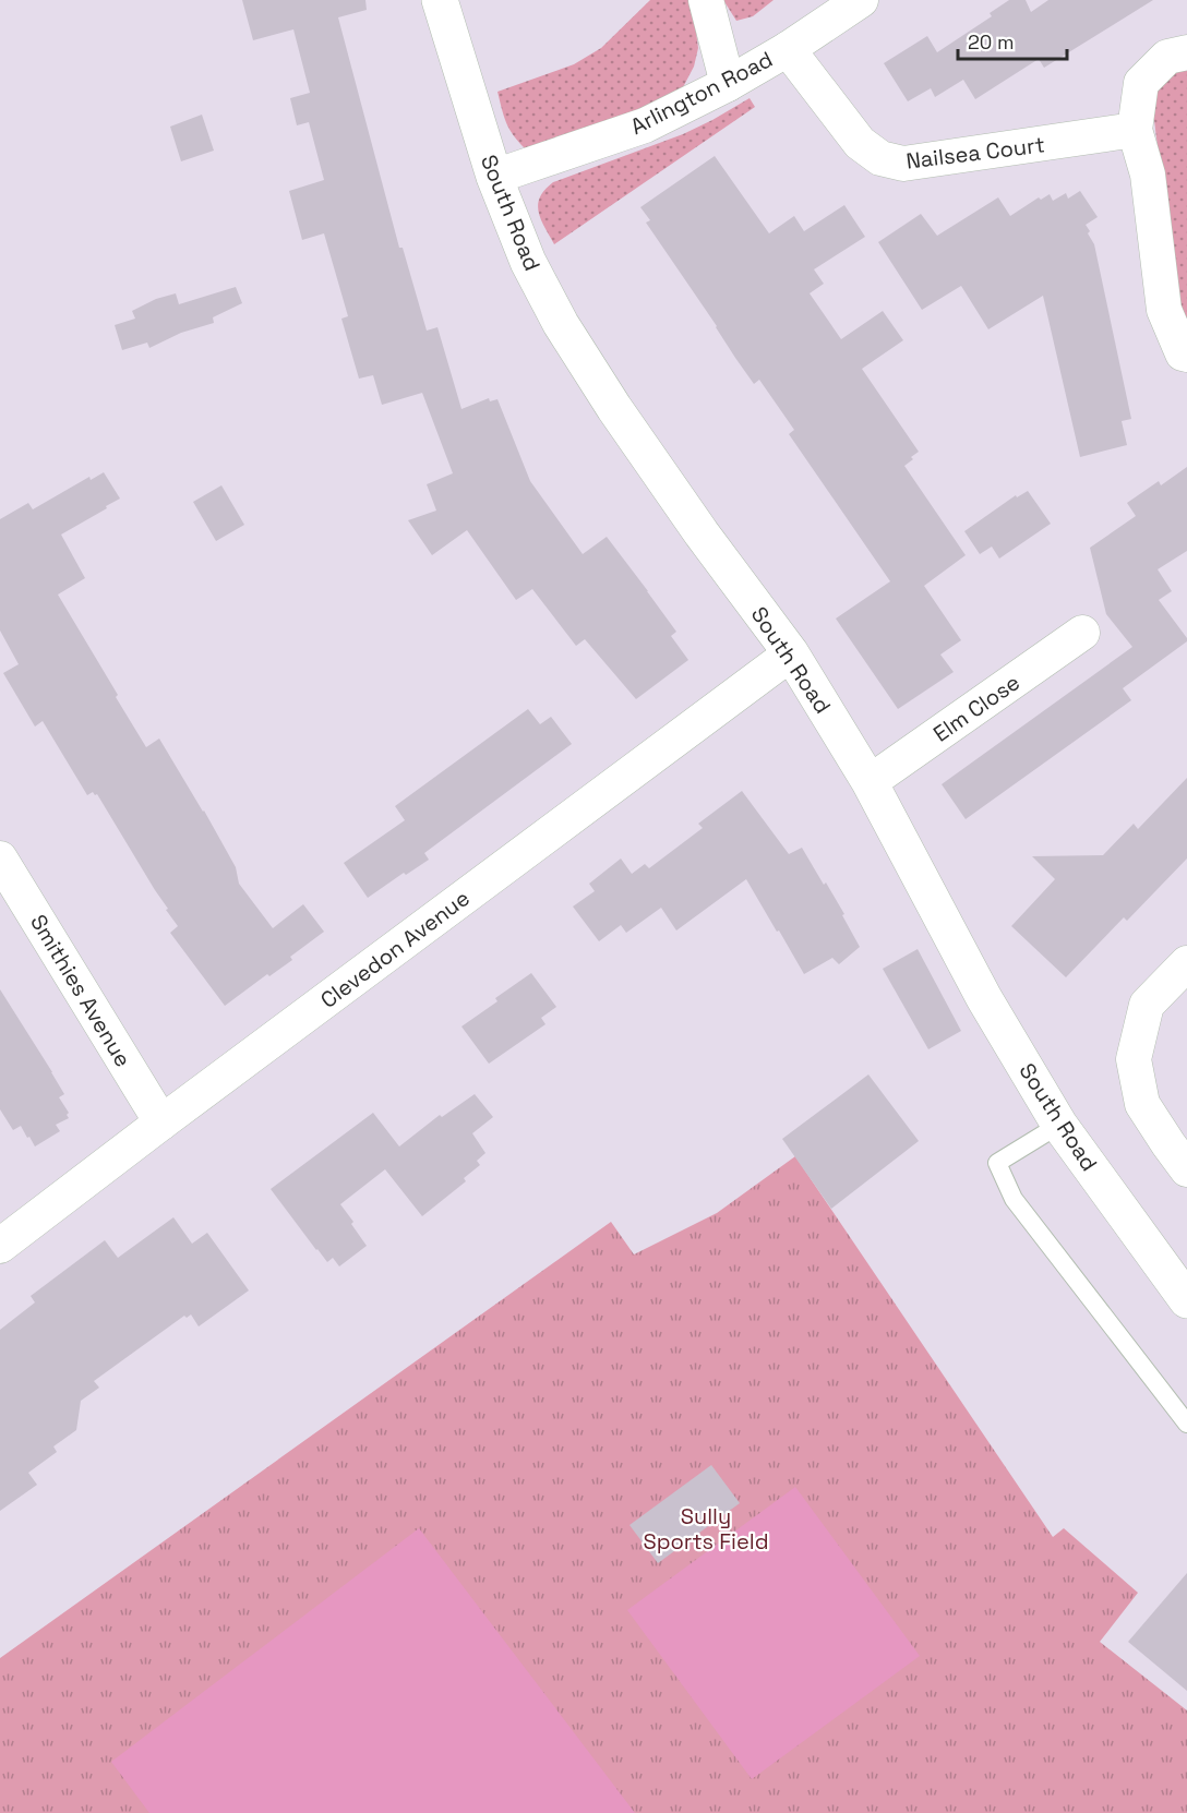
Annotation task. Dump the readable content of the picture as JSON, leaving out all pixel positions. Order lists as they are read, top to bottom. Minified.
{"streets":{"main road":["South Road"],"street":["Arlington Road","Nailsea Court","Elm Close","Clevedon Avenue","Smithies Avenue"]},"crossings":[["Arlington Road","Nailsea Court"],["Arlington Road","South Road"],["South Road","Elm Close"],["South Road","Clevedon Avenue"],["Clevedon Avenue","Smithies Avenue"]],"parks":["Sully Sports Field"],"scale_bar":"20 m"}
